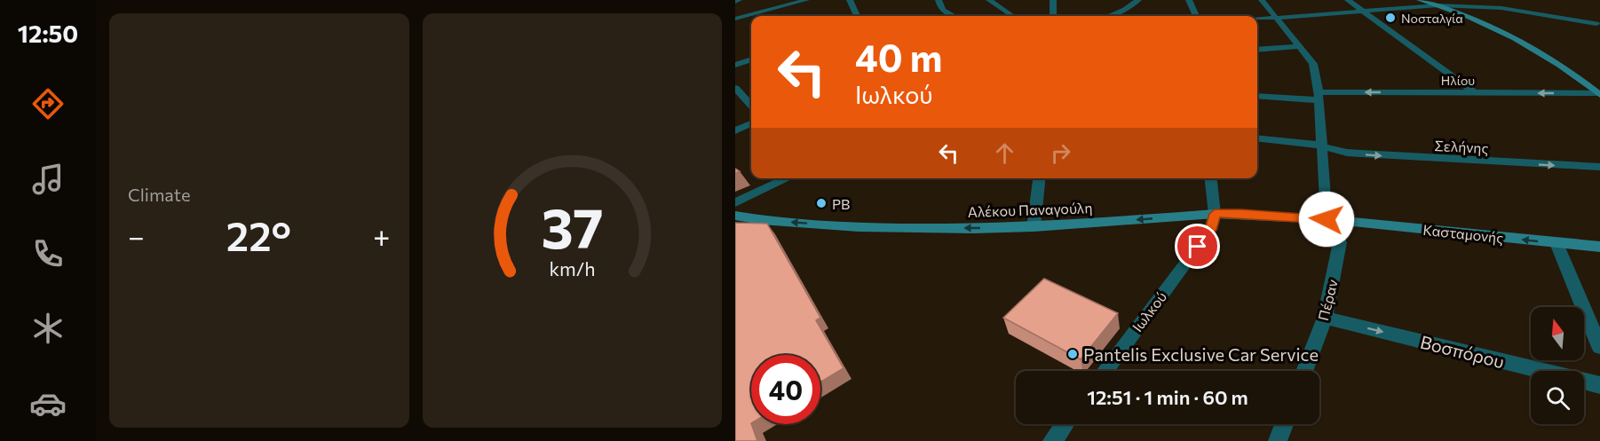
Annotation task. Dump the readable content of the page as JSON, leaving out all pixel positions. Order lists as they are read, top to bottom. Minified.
{"streets":{"street":["Ηλίου","Σελήνης","Αλέκου Παναγούλη","Κασταμονής","Πέραν","Ιωλκού","Βοσπόρου"]},"crossings":[["Αλέκου Παναγούλη","Κασταμονής"],["Αλέκου Παναγούλη","Πέραν"],["Αλέκου Παναγούλη","Ιωλκού"],["Κασταμονής","Πέραν"],["Πέραν","Βοσπόρου"]],"one_way":["Αλέκου Παναγούλη","Κασταμονής","Βοσπόρου"],"places":["Νοσταλγία","PB","Pantelis Exclusive Car Service"],"north":"top","page":{"tabs":"12:50","tile":"Climate","turn":["40 m","Ιωλκού"],"heat":["−","22°","+"],"limit":"40","trip":"12:51 · 1 min · 60 m","gauge":["37","km/h"]}}
